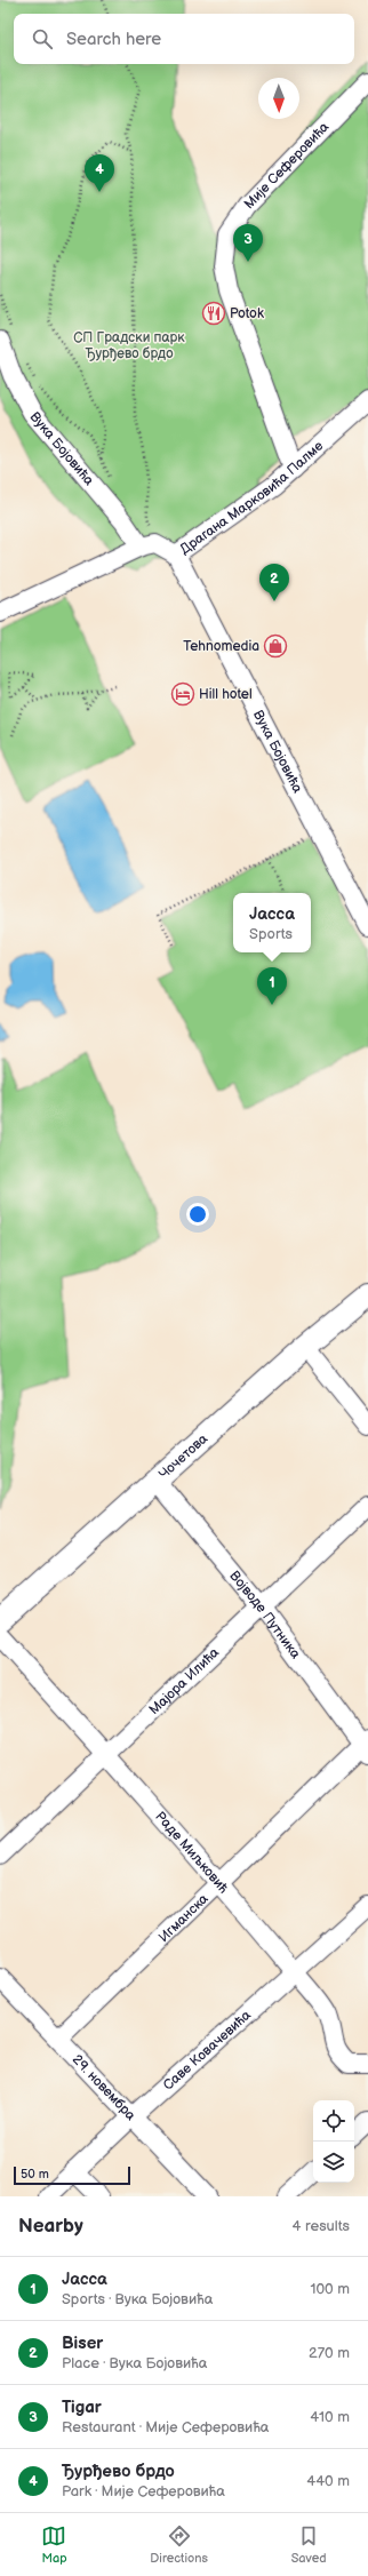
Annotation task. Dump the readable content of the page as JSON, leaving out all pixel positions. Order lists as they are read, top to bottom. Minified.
{"streets":{"street":["Мије Сеферовића","Вука Бојовића","Драгана Марковића Палме","Чочетова","Војводе Путника","Мајора Илића","Раде Миљковић","Игманска","Саве Ковачевића","29. новембра"]},"crossings":[["Мије Сеферовића","Драгана Марковића Палме"],["Вука Бојовића","Драгана Марковића Палме"],["Чочетова","Војводе Путника"],["Војводе Путника","Мајора Илића"],["Војводе Путника","Игманска"],["Мајора Илића","Раде Миљковић"],["Раде Миљковић","Игманска"],["Раде Миљковић","Саве Ковачевића"],["Игманска","29. новембра"],["Саве Ковачевића","29. новембра"]],"parks":["СП Градски парк Ђурђево брдо"],"places":{"restaurant":["Potok"],"shop":["Tehnomedia"],"hotel":["Hill hotel"]},"scale_bar":"50 m","north":"bottom","page":{"search":"Search here","pins":["4","3","2","1"],"popup":["Јасса","Sports"],"scale":"50 m","heading":["Nearby","4 results"],"list":[{"mark":"1","name":"Јасса","note":"Sports · Вука Бојовића","value":"100 m"},{"mark":"2","name":"Biser","note":"Place · Вука Бојовића","value":"270 m"},{"mark":"3","name":"Tigar","note":"Restaurant · Мије Сеферовића","value":"410 m"},{"mark":"4","name":"Ђурђево брдо","note":"Park · Мије Сеферовића","value":"440 m"}],"nav":["Map","Directions","Saved"]}}
